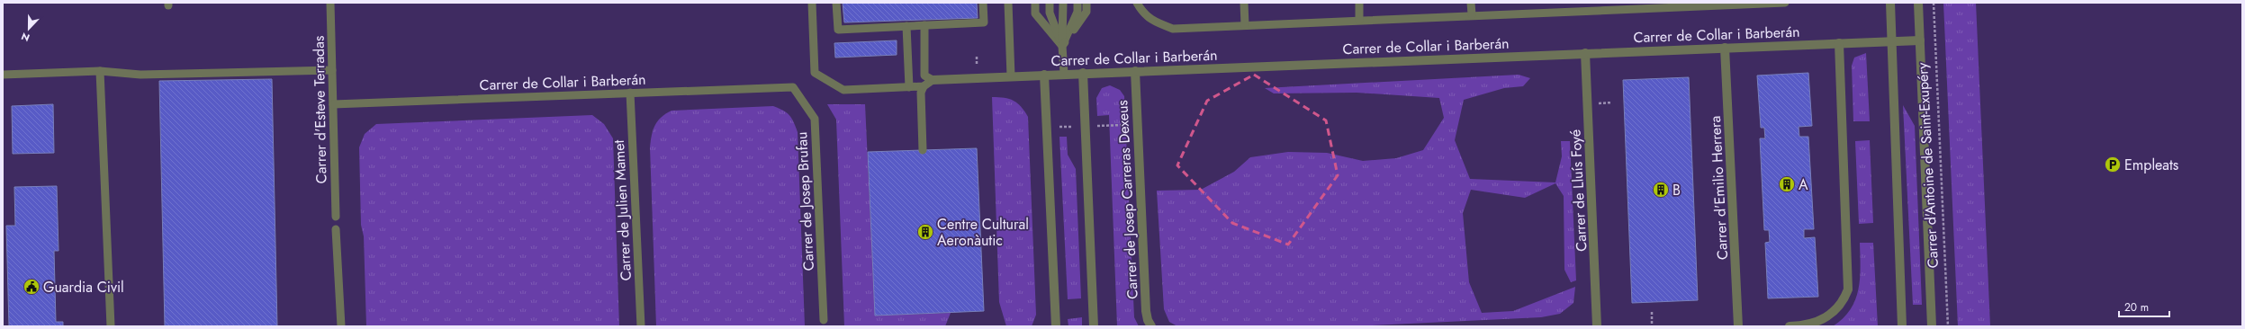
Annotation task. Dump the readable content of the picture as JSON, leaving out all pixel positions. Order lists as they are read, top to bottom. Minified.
{"streets":{"street":["Carrer de Collar i Barberán","Carrer d'Antoine de Saint-Exupéry","Carrer d'Emilio Herrera","Carrer de Lluís Foyé","Carrer de Josep Carreras Dexeus"],"lane":["Carrer d'Esteve Terradas","Carrer de Josep Brufau","Carrer de Julien Mamet"]},"crossings":[["Carrer de Collar i Barberán","Carrer d'Esteve Terradas"],["Carrer de Collar i Barberán","Carrer d'Antoine de Saint-Exupéry"],["Carrer de Collar i Barberán","Carrer d'Emilio Herrera"],["Carrer de Collar i Barberán","Carrer de Lluís Foyé"],["Carrer de Collar i Barberán","Carrer de Josep Carreras Dexeus"],["Carrer de Collar i Barberán","Carrer de Josep Brufau"],["Carrer de Collar i Barberán","Carrer de Julien Mamet"]],"places":{"parking":["Empleats"],"building":["A","B","Centre Cultural Aeronàutic"],"public building":["Guardia Civil"]},"scale_bar":"20 m","north":"bottom"}
